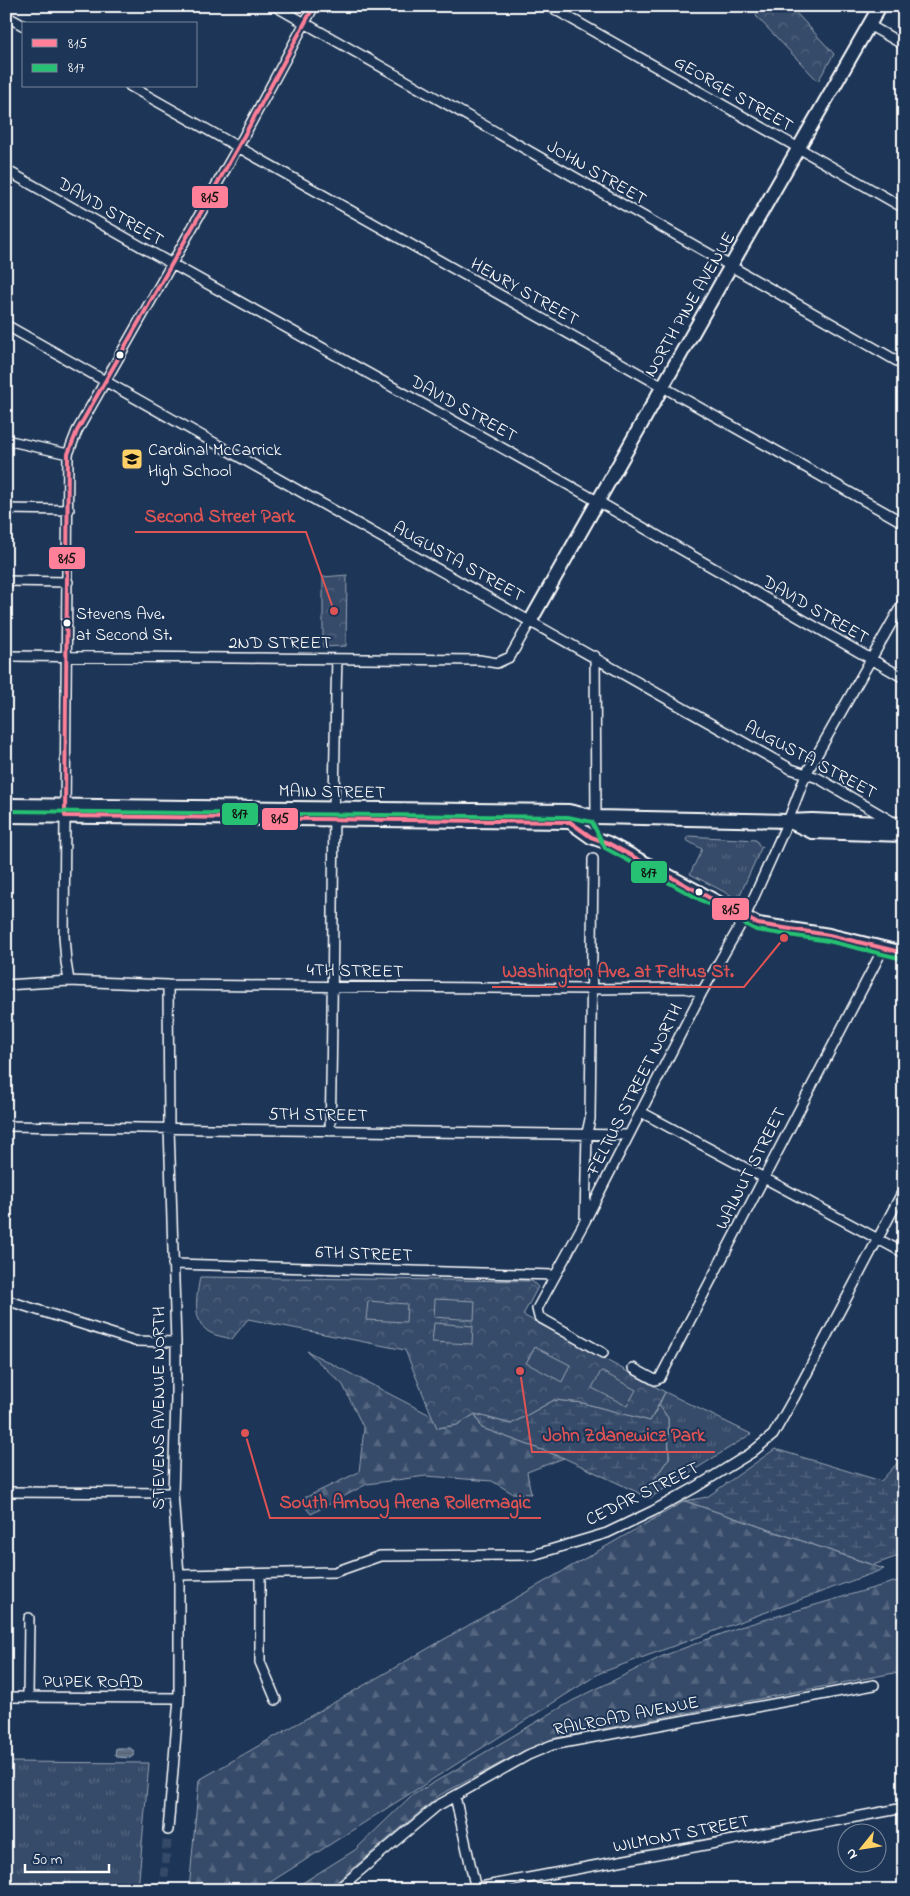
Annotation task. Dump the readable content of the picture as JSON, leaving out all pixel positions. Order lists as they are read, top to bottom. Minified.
{"streets":{"main road":["NORTH PINE AVENUE","MAIN STREET"],"street":["GEORGE STREET","JOHN STREET","DAVID STREET","HENRY STREET","AUGUSTA STREET","2ND STREET","4TH STREET","FELTUS STREET NORTH","5TH STREET","WALNUT STREET","6TH STREET","STEVENS AVENUE NORTH","CEDAR STREET","PUPEK ROAD","RAILROAD AVENUE","WILMONT STREET"]},"crossings":[["GEORGE STREET","NORTH PINE AVENUE"],["JOHN STREET","NORTH PINE AVENUE"],["DAVID STREET","NORTH PINE AVENUE"],["DAVID STREET","FELTUS STREET NORTH"],["HENRY STREET","NORTH PINE AVENUE"],["NORTH PINE AVENUE","AUGUSTA STREET"],["NORTH PINE AVENUE","2ND STREET"],["AUGUSTA STREET","2ND STREET"],["AUGUSTA STREET","MAIN STREET"],["AUGUSTA STREET","FELTUS STREET NORTH"],["MAIN STREET","FELTUS STREET NORTH"],["4TH STREET","FELTUS STREET NORTH"],["4TH STREET","STEVENS AVENUE NORTH"],["FELTUS STREET NORTH","5TH STREET"],["FELTUS STREET NORTH","6TH STREET"],["5TH STREET","STEVENS AVENUE NORTH"],["6TH STREET","STEVENS AVENUE NORTH"],["STEVENS AVENUE NORTH","CEDAR STREET"],["STEVENS AVENUE NORTH","PUPEK ROAD"]],"places":{"school or university":["Cardinal McCarrick High School"],"other":["Second Street Park","Stevens Ave. at Second St.","Washington Ave. at Feltus St.","John Zdanewicz Park","South Amboy Arena Rollermagic"]},"lines":["transit line 815","transit line 817"],"legend":["815","817"],"scale_bar":"50 m","north":"bottom left"}
